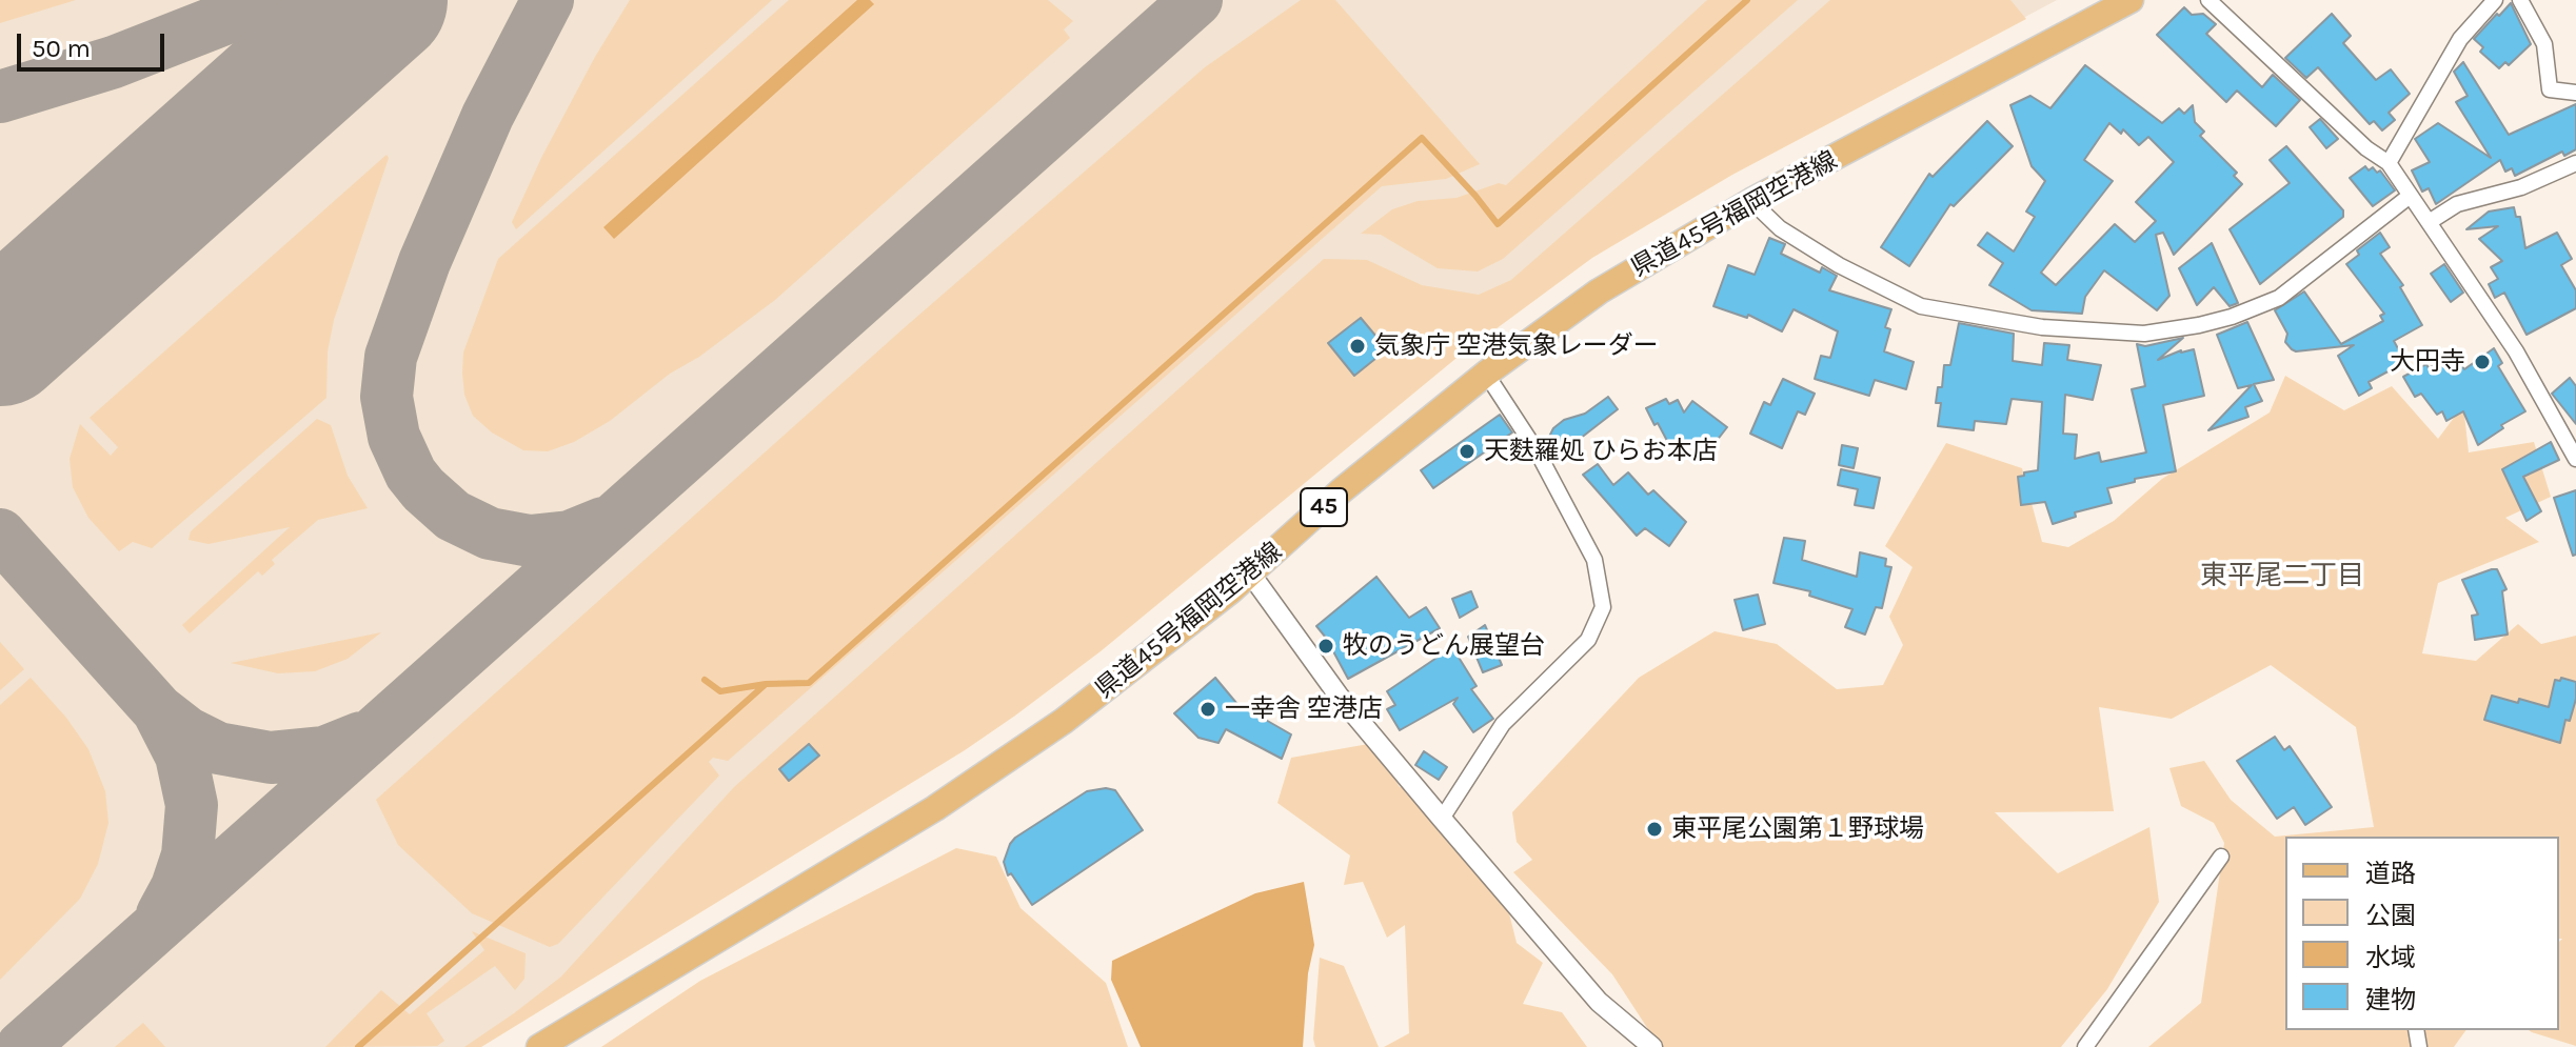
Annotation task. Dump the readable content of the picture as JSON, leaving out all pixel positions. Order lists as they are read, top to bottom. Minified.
{"streets":{"main road":["県道45号福岡空港線","45"]},"districts":["東平尾二丁目"],"places":["気象庁 空港気象レーダー","大円寺","天麩羅処 ひらお本店","牧のうどん展望台","一幸舎 空港店","東平尾公園第１野球場"],"legend":["道路","公園","水域","建物"],"scale_bar":"50 m"}
